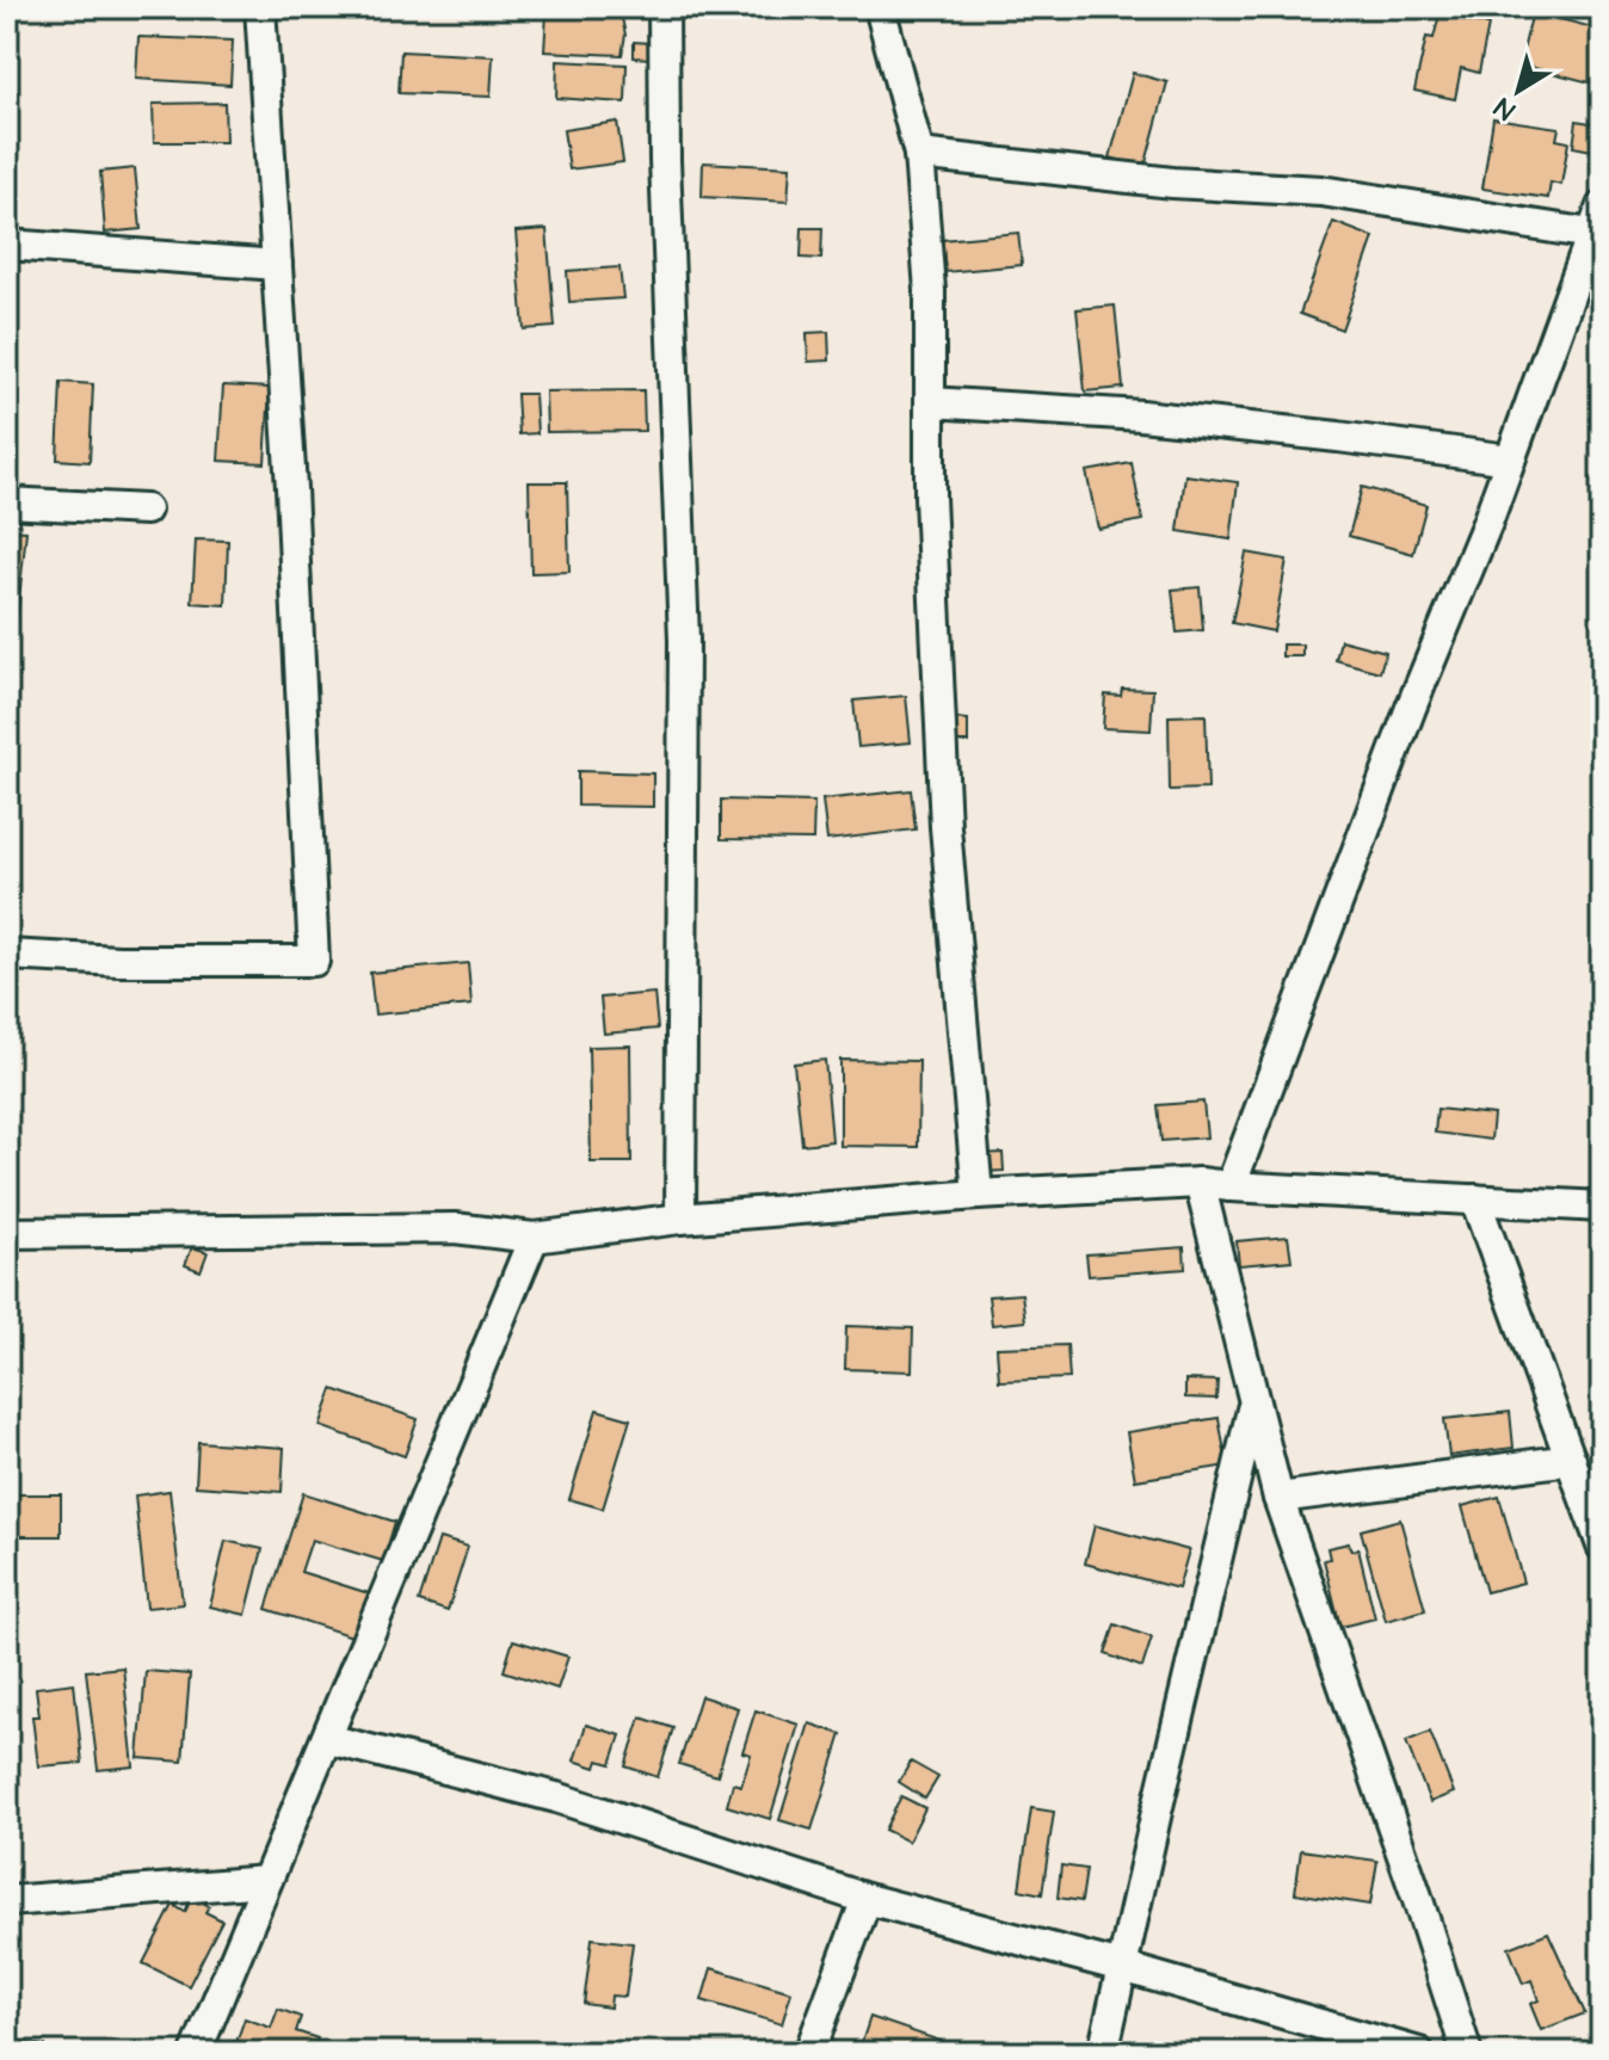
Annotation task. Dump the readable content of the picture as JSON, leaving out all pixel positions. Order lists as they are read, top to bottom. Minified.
{"north":"bottom left"}
